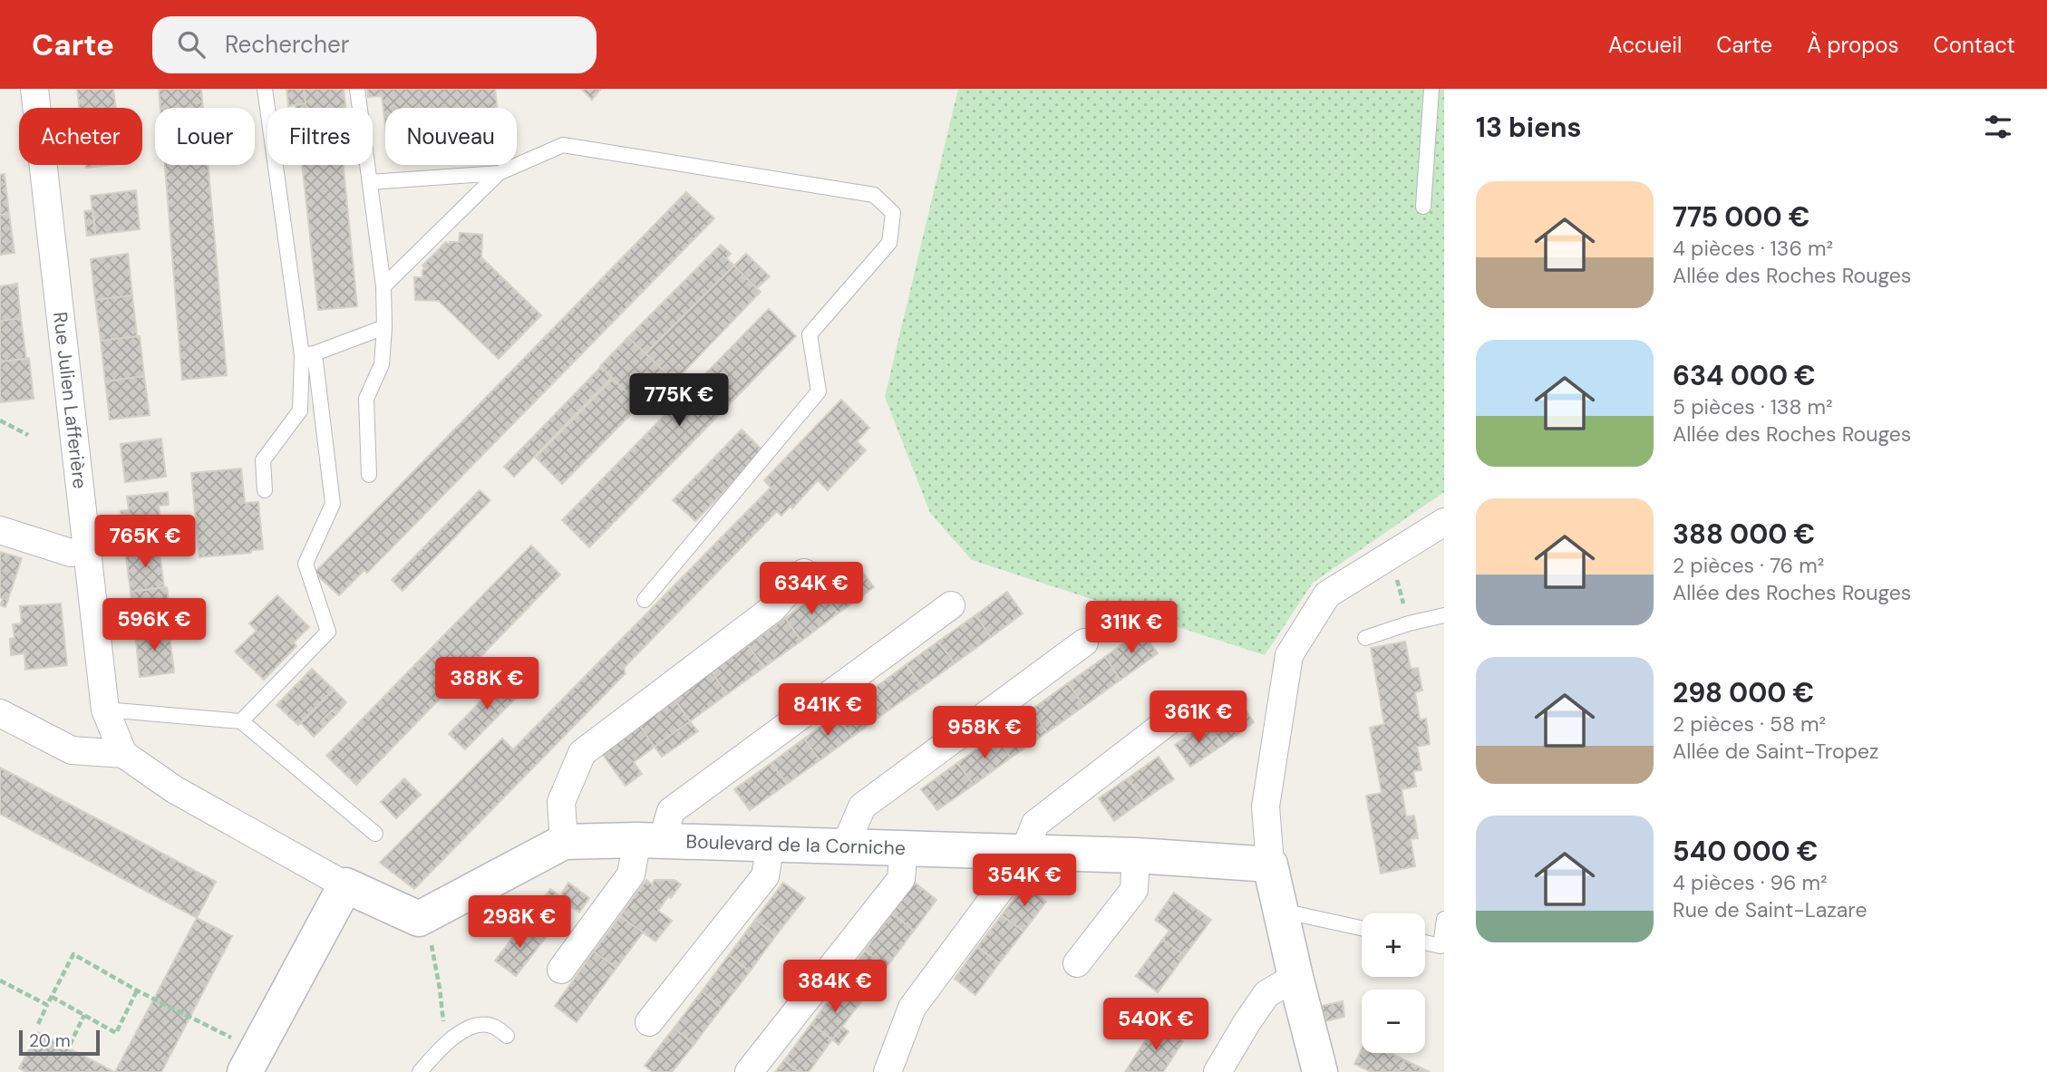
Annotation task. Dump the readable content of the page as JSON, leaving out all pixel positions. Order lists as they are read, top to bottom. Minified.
{"streets":{"street":["Rue Julien Lafferière","Boulevard de la Corniche"]},"scale_bar":"20 m","page":{"header":"Carte","search":"Rechercher","nav":["Accueil","Carte","À propos","Contact"],"heading":"13 biens","chip":["Acheter","Louer","Filtres","Nouveau"],"list":[{"name":"775 000 €","note":"4 pièces · 136 m² · Allée des Roches Rouges"},{"name":"634 000 €","note":"5 pièces · 138 m² · Allée des Roches Rouges"},{"name":"388 000 €","note":"2 pièces · 76 m² · Allée des Roches Rouges"},{"name":"298 000 €","note":"2 pièces · 58 m² · Allée de Saint-Tropez"},{"name":"540 000 €","note":"4 pièces · 96 m² · Rue de Saint-Lazare"}],"price":["775K €","765K €","634K €","596K €","311K €","388K €","841K €","361K €","958K €","354K €","298K €","384K €","540K €"],"map_buttons":["+","−"],"scale":"20 m"}}
